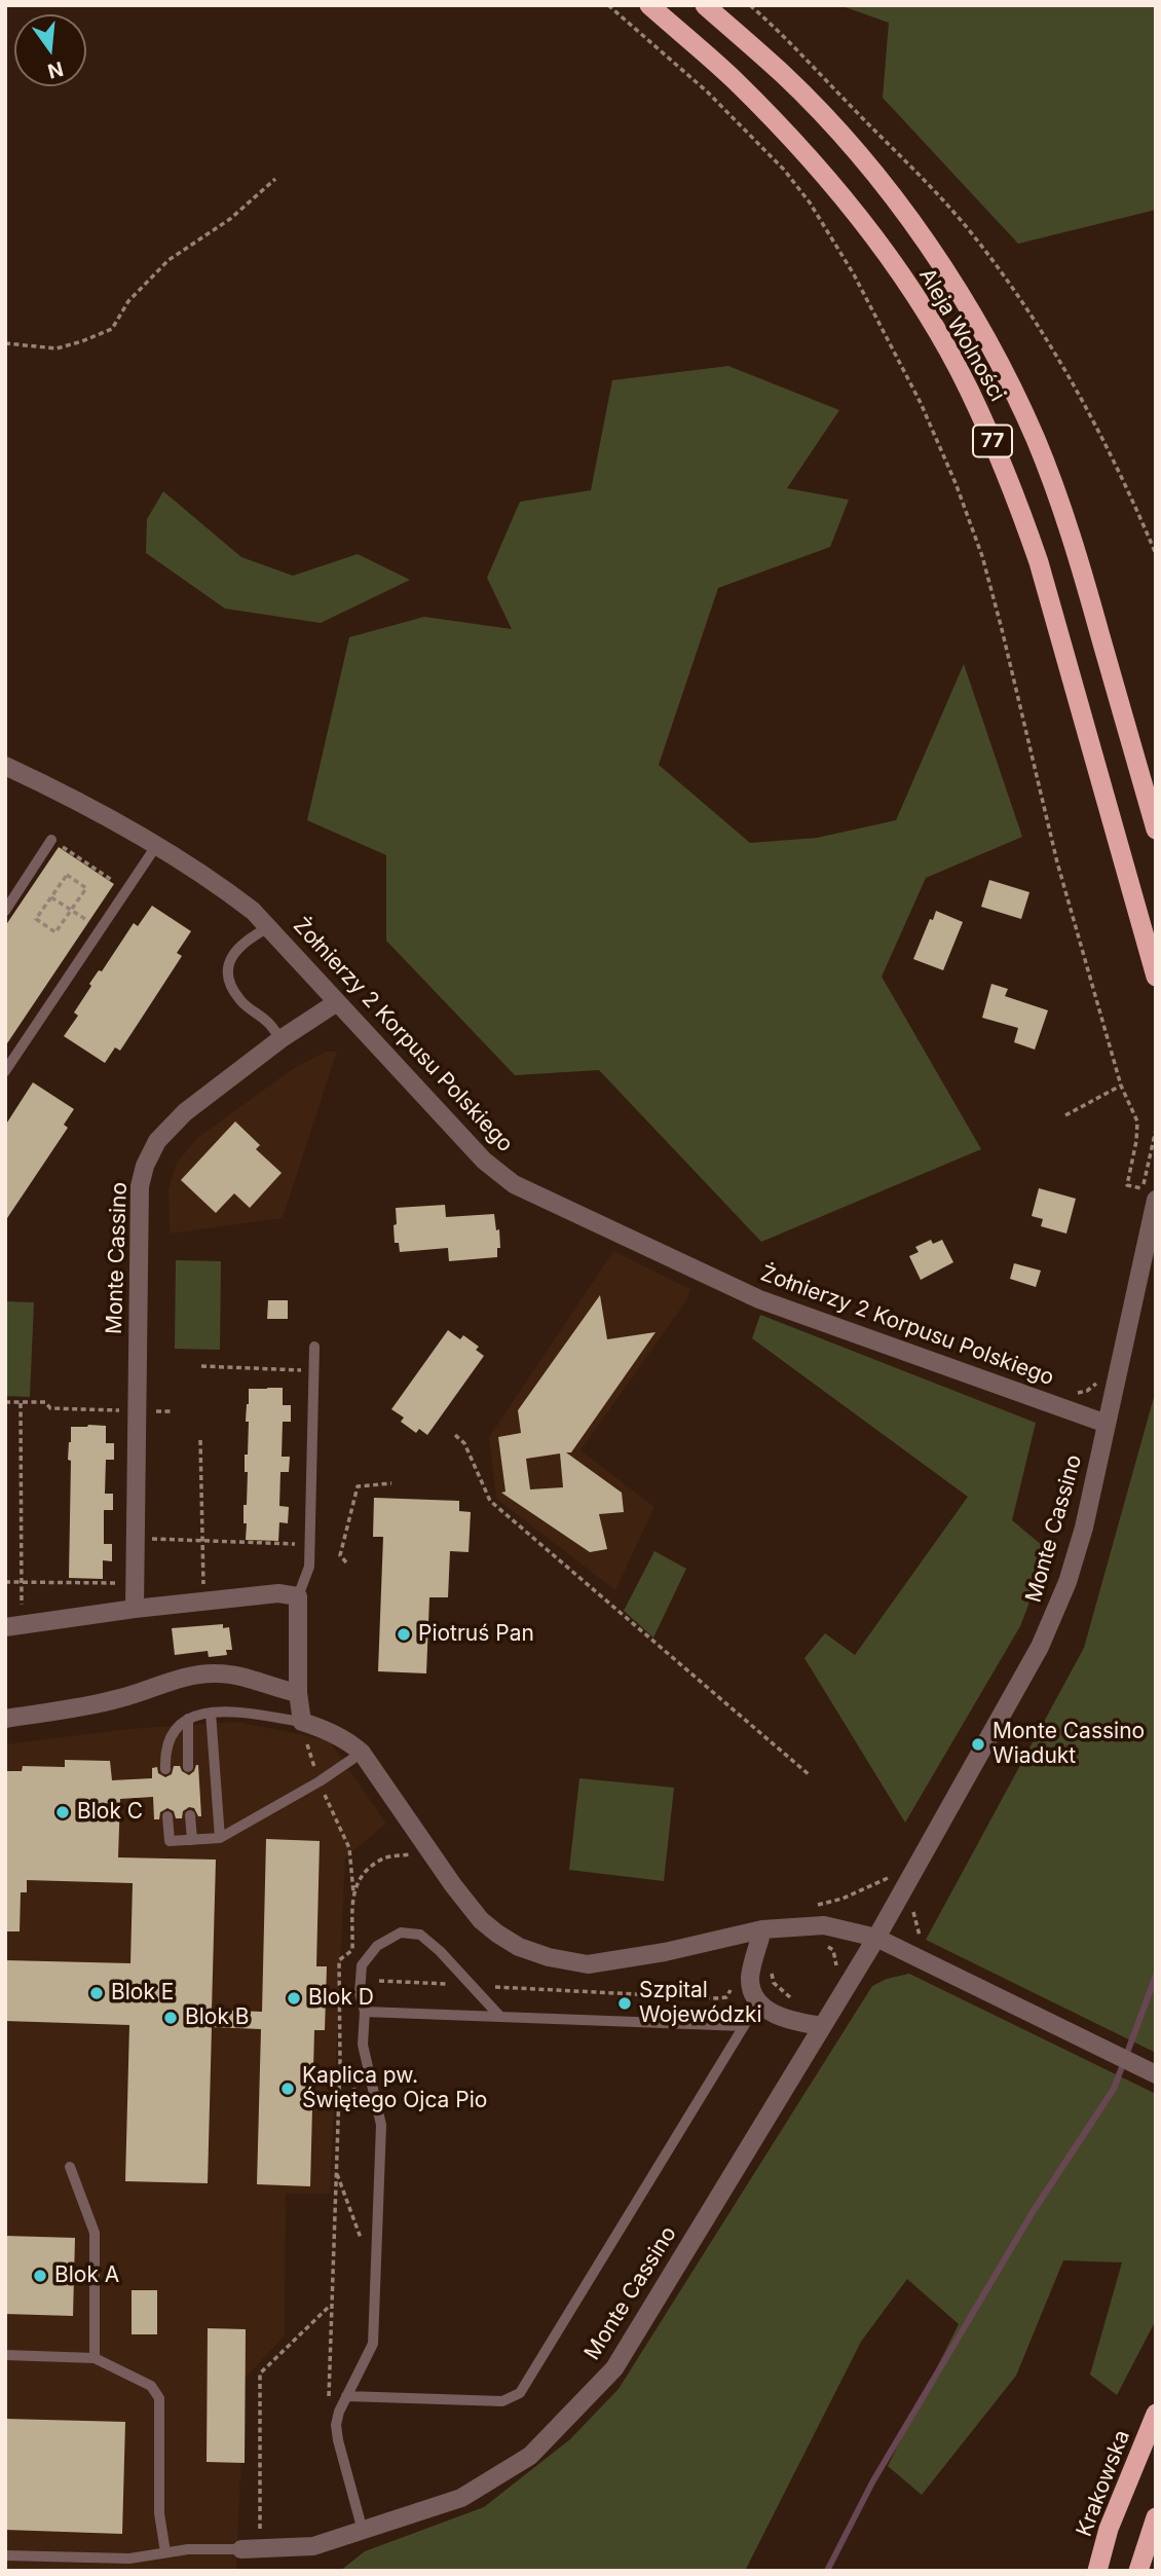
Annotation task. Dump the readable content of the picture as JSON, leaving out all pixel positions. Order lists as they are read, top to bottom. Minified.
{"streets":{"highway":["Aleja Wolności","77","Krakowska"],"street":["Żołnierzy 2 Korpusu Polskiego","Monte Cassino"]},"crossings":[["Żołnierzy 2 Korpusu Polskiego","Monte Cassino"]],"places":["Piotruś Pan","Monte Cassino Wiadukt","Blok C","Blok E","Blok D","Szpital Wojewódzki","Blok B","Kaplica pw. Świętego Ojca Pio","Blok A"],"north":"bottom"}
